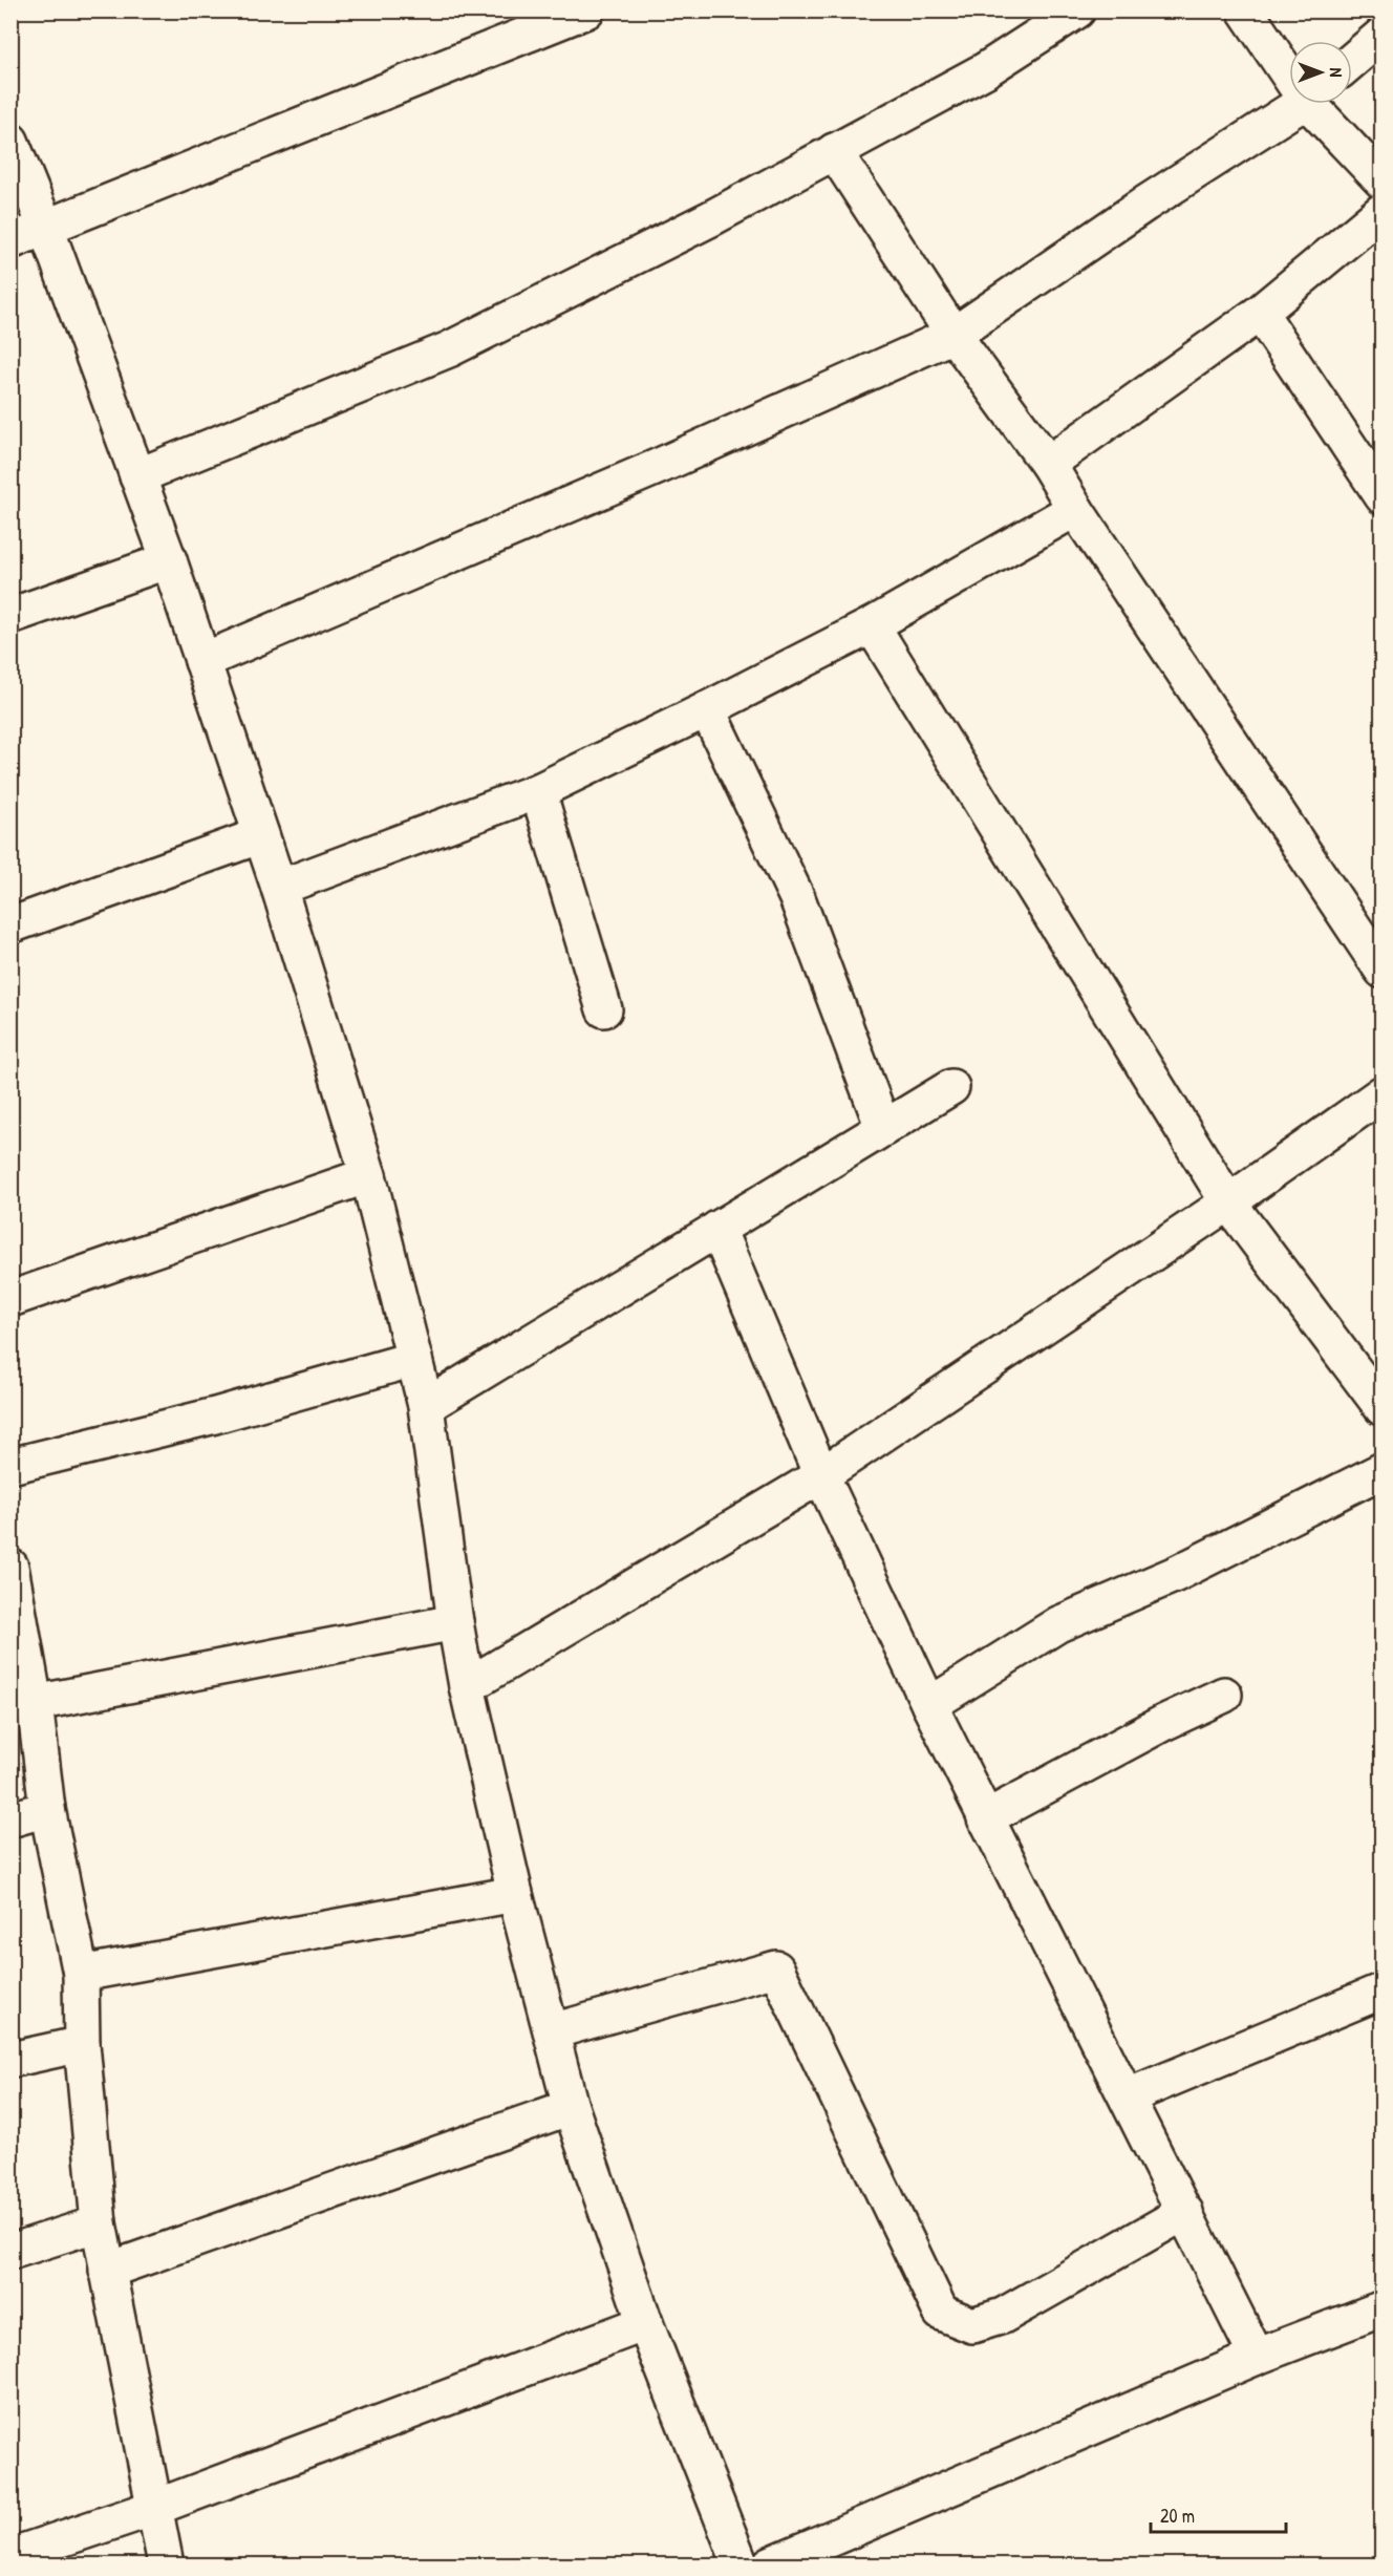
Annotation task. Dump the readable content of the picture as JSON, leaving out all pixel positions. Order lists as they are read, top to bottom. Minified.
{"scale_bar":"20 m","north":"right"}
